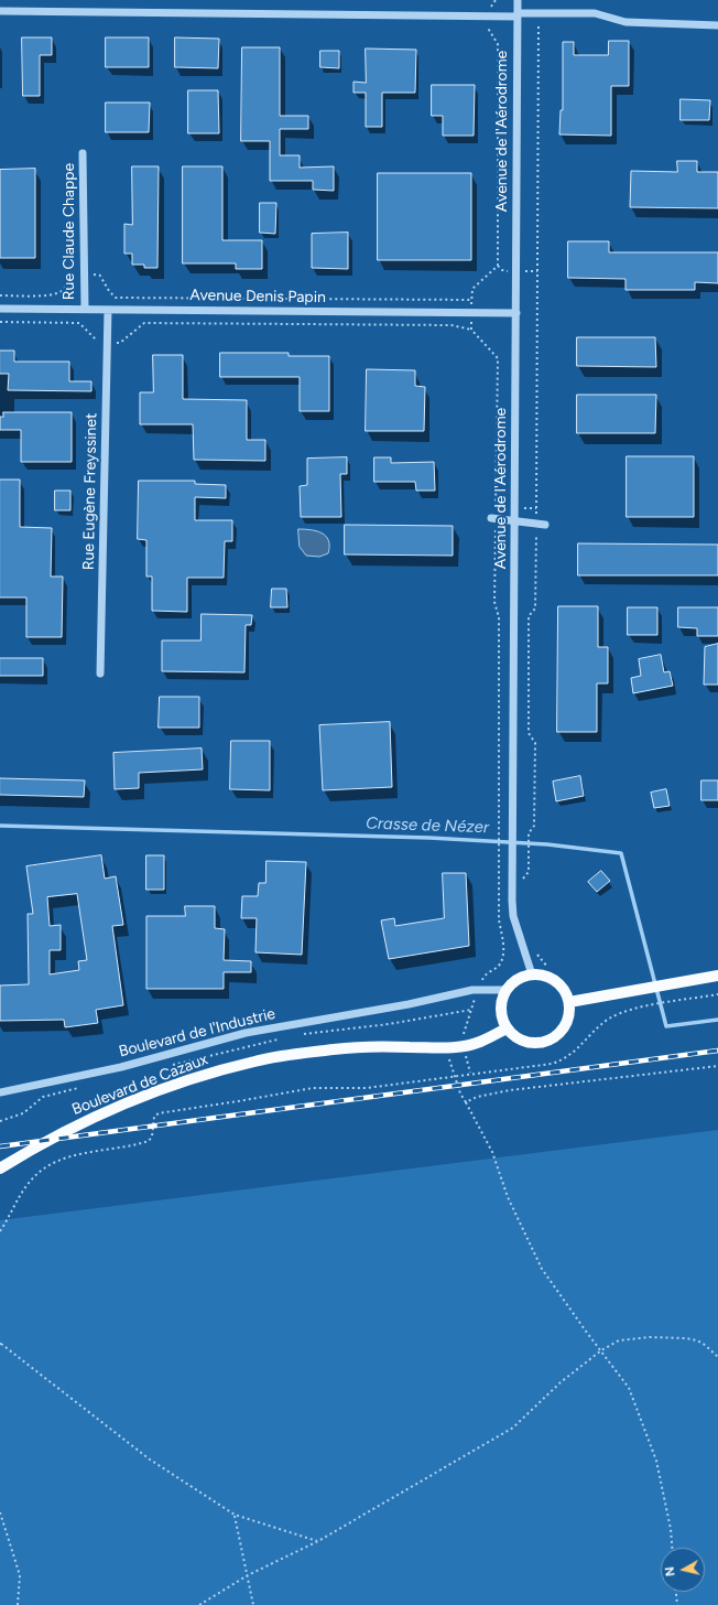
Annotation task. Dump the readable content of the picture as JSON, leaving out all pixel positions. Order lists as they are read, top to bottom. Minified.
{"streets":{"main road":["Boulevard de Cazaux"],"street":["Avenue de l'Aérodrome","Rue Claude Chappe","Avenue Denis Papin","Rue Eugène Freyssinet","Boulevard de l'Industrie"]},"crossings":[["Avenue de l'Aérodrome","Avenue Denis Papin"],["Avenue de l'Aérodrome","Boulevard de l'Industrie"],["Avenue de l'Aérodrome","Boulevard de Cazaux"],["Rue Claude Chappe","Avenue Denis Papin"],["Avenue Denis Papin","Rue Eugène Freyssinet"],["Boulevard de l'Industrie","Boulevard de Cazaux"]],"water":["Crasse de Nézer"],"north":"left"}
